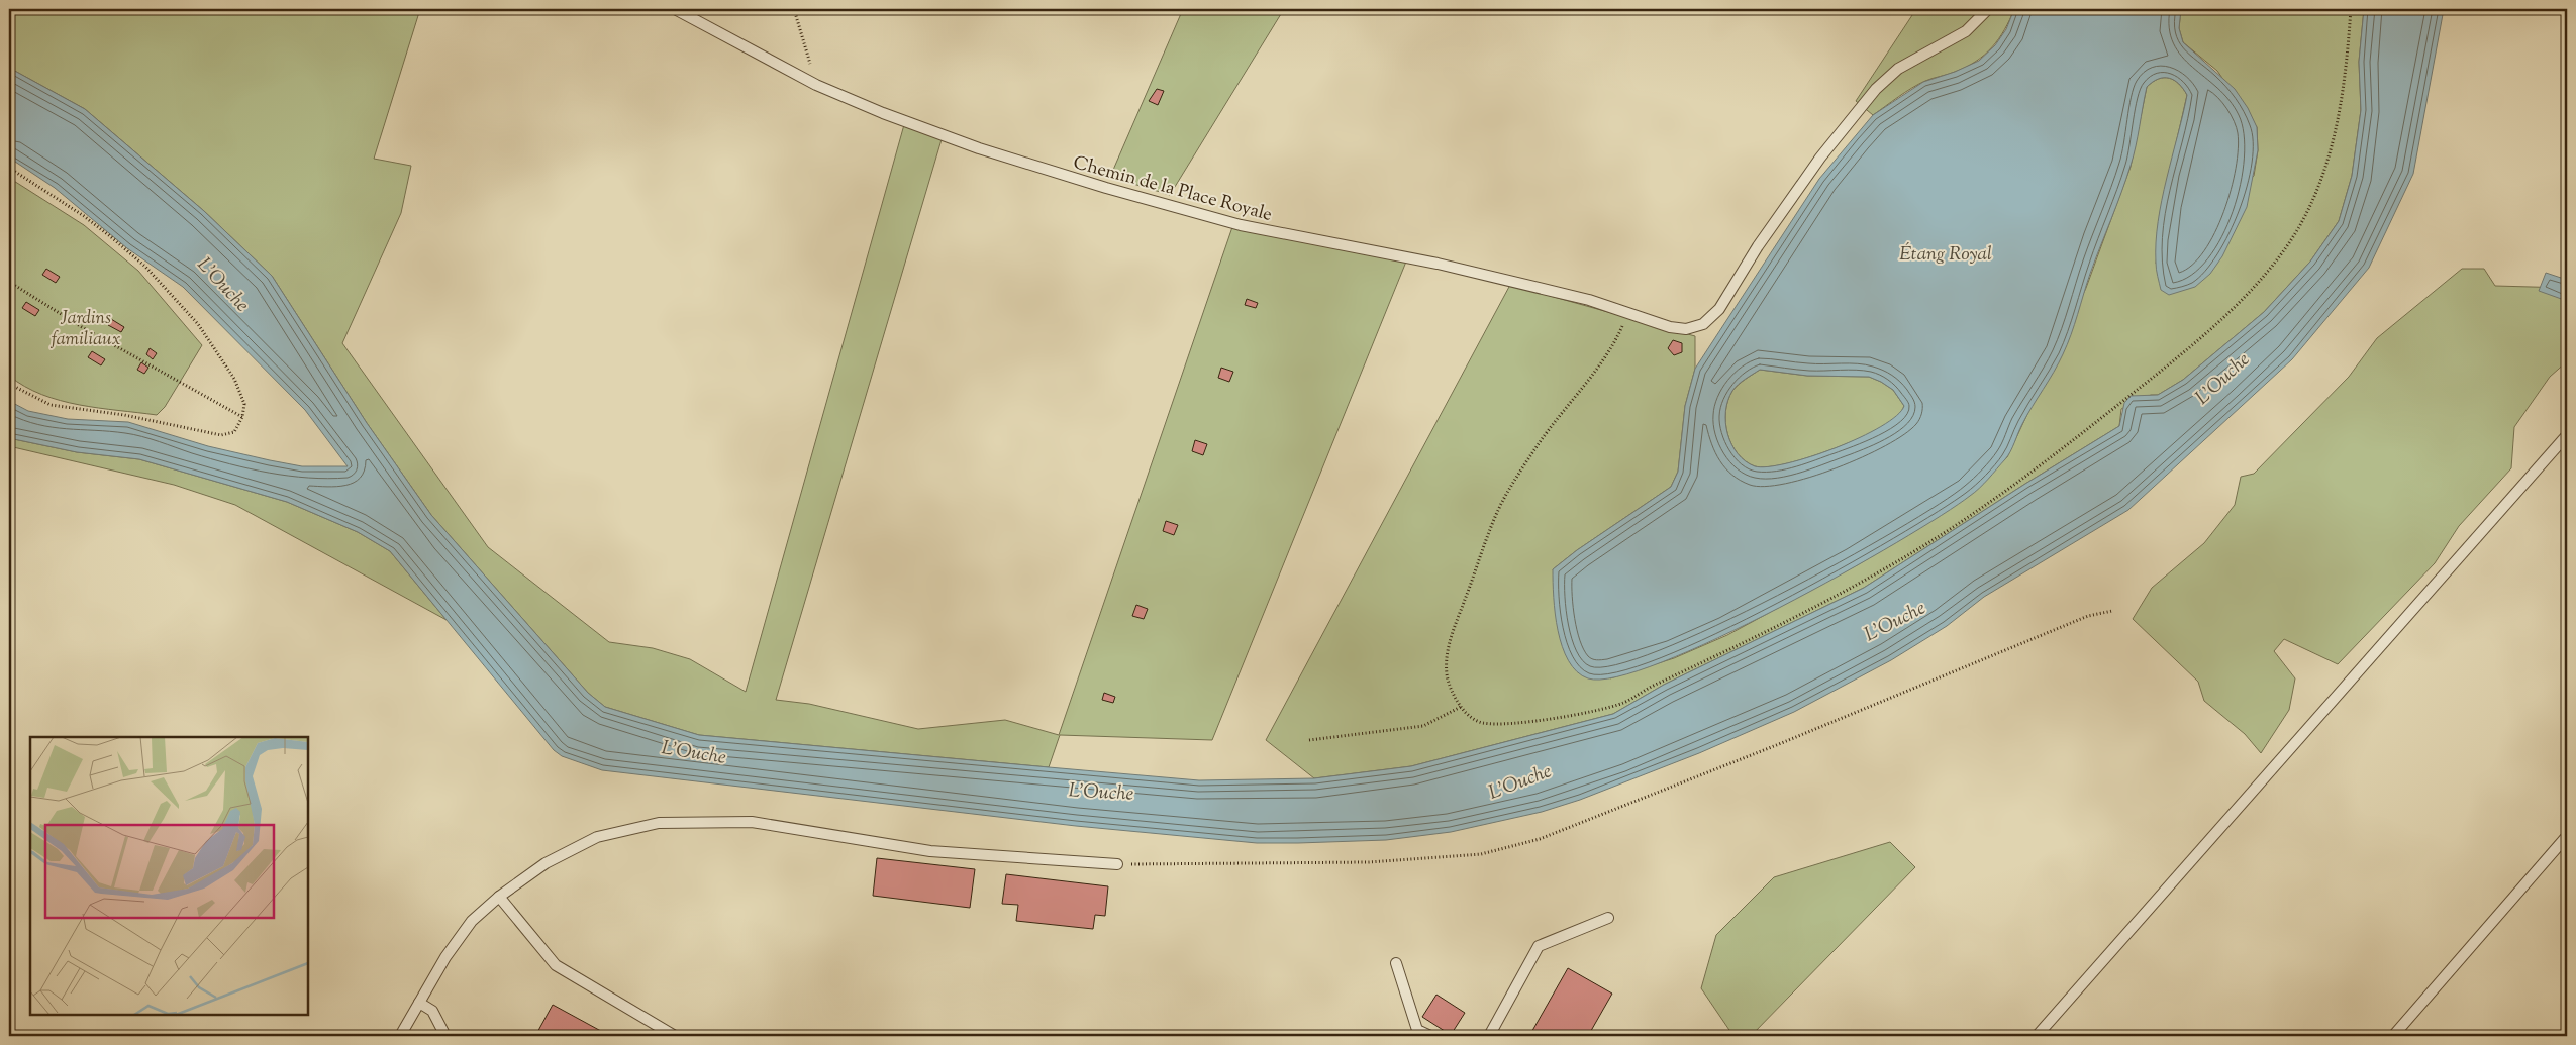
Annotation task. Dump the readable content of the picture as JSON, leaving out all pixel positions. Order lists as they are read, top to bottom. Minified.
{"streets":{"lane":["Chemin de la Place Royale"]},"water":["Étang Royal","L'Ouche"],"parks":["Jardins familiaux"]}
